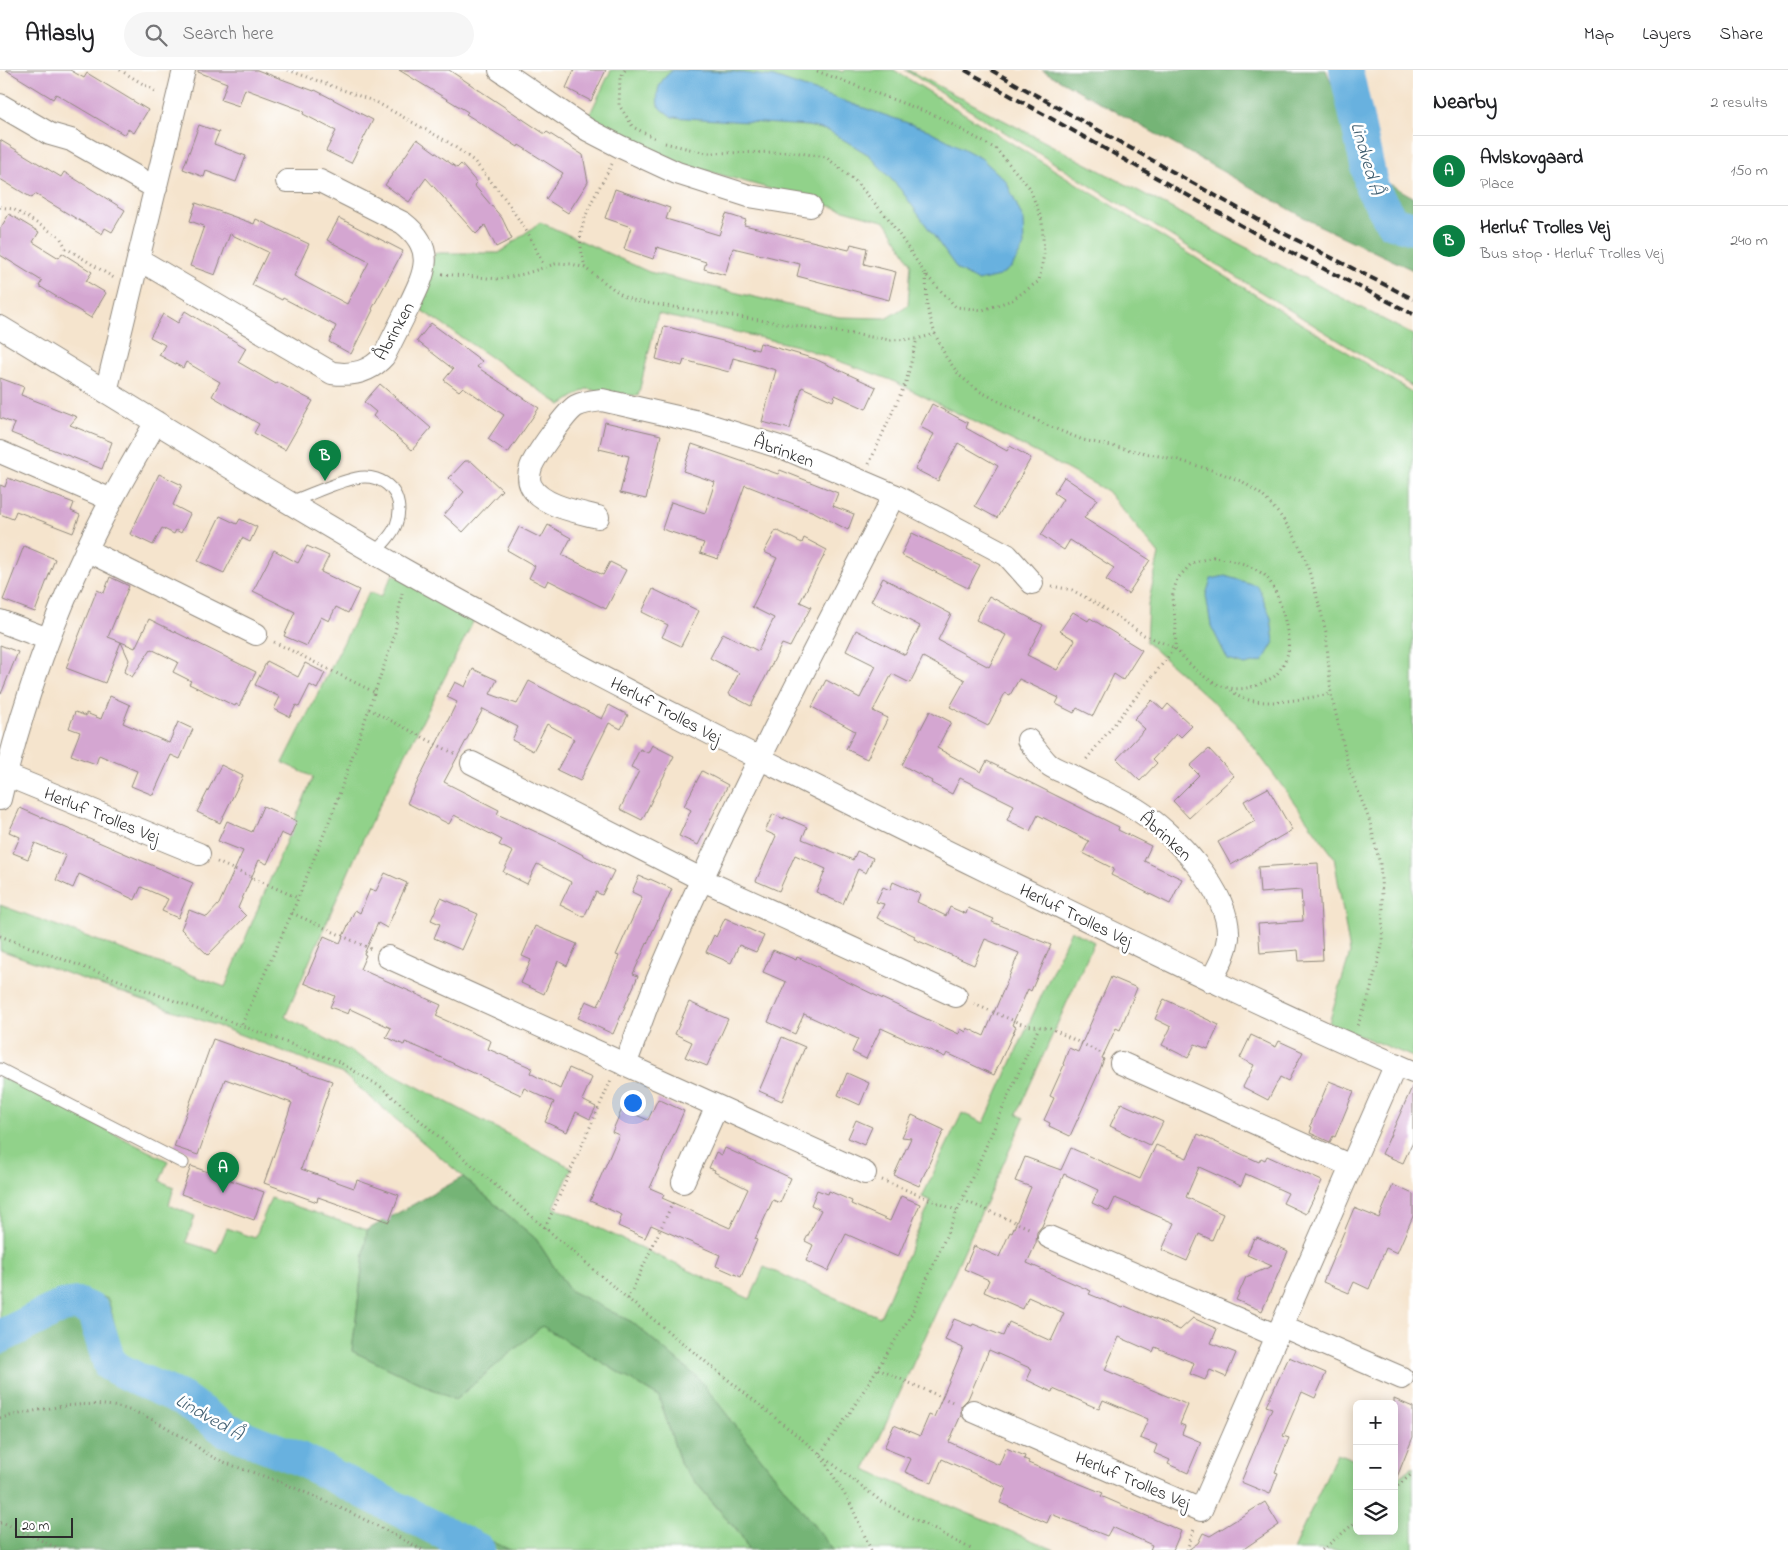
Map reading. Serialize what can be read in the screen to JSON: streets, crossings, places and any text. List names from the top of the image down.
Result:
{
  "streets": {
    "street": ["Åbrinken", "Herluf Trolles Vej"]
  },
  "crossings": [
    ["Åbrinken", "Herluf Trolles Vej"]
  ],
  "water": ["Lindved Å"],
  "scale_bar": "20 m",
  "page": {
    "header": "Atlasly",
    "search": "Search here",
    "nav": ["Map", "Layers", "Share"],
    "heading": ["Nearby", "2 results"],
    "list": [
      {
        "mark": "A",
        "name": "Avlskovgaard",
        "note": "Place",
        "value": "150 m"
      },
      {
        "mark": "B",
        "name": "Herluf Trolles Vej",
        "note": "Bus stop · Herluf Trolles Vej",
        "value": "240 m"
      }
    ],
    "pins": ["B", "A"],
    "map_buttons": ["+", "−"],
    "scale": "20 m"
  }
}
